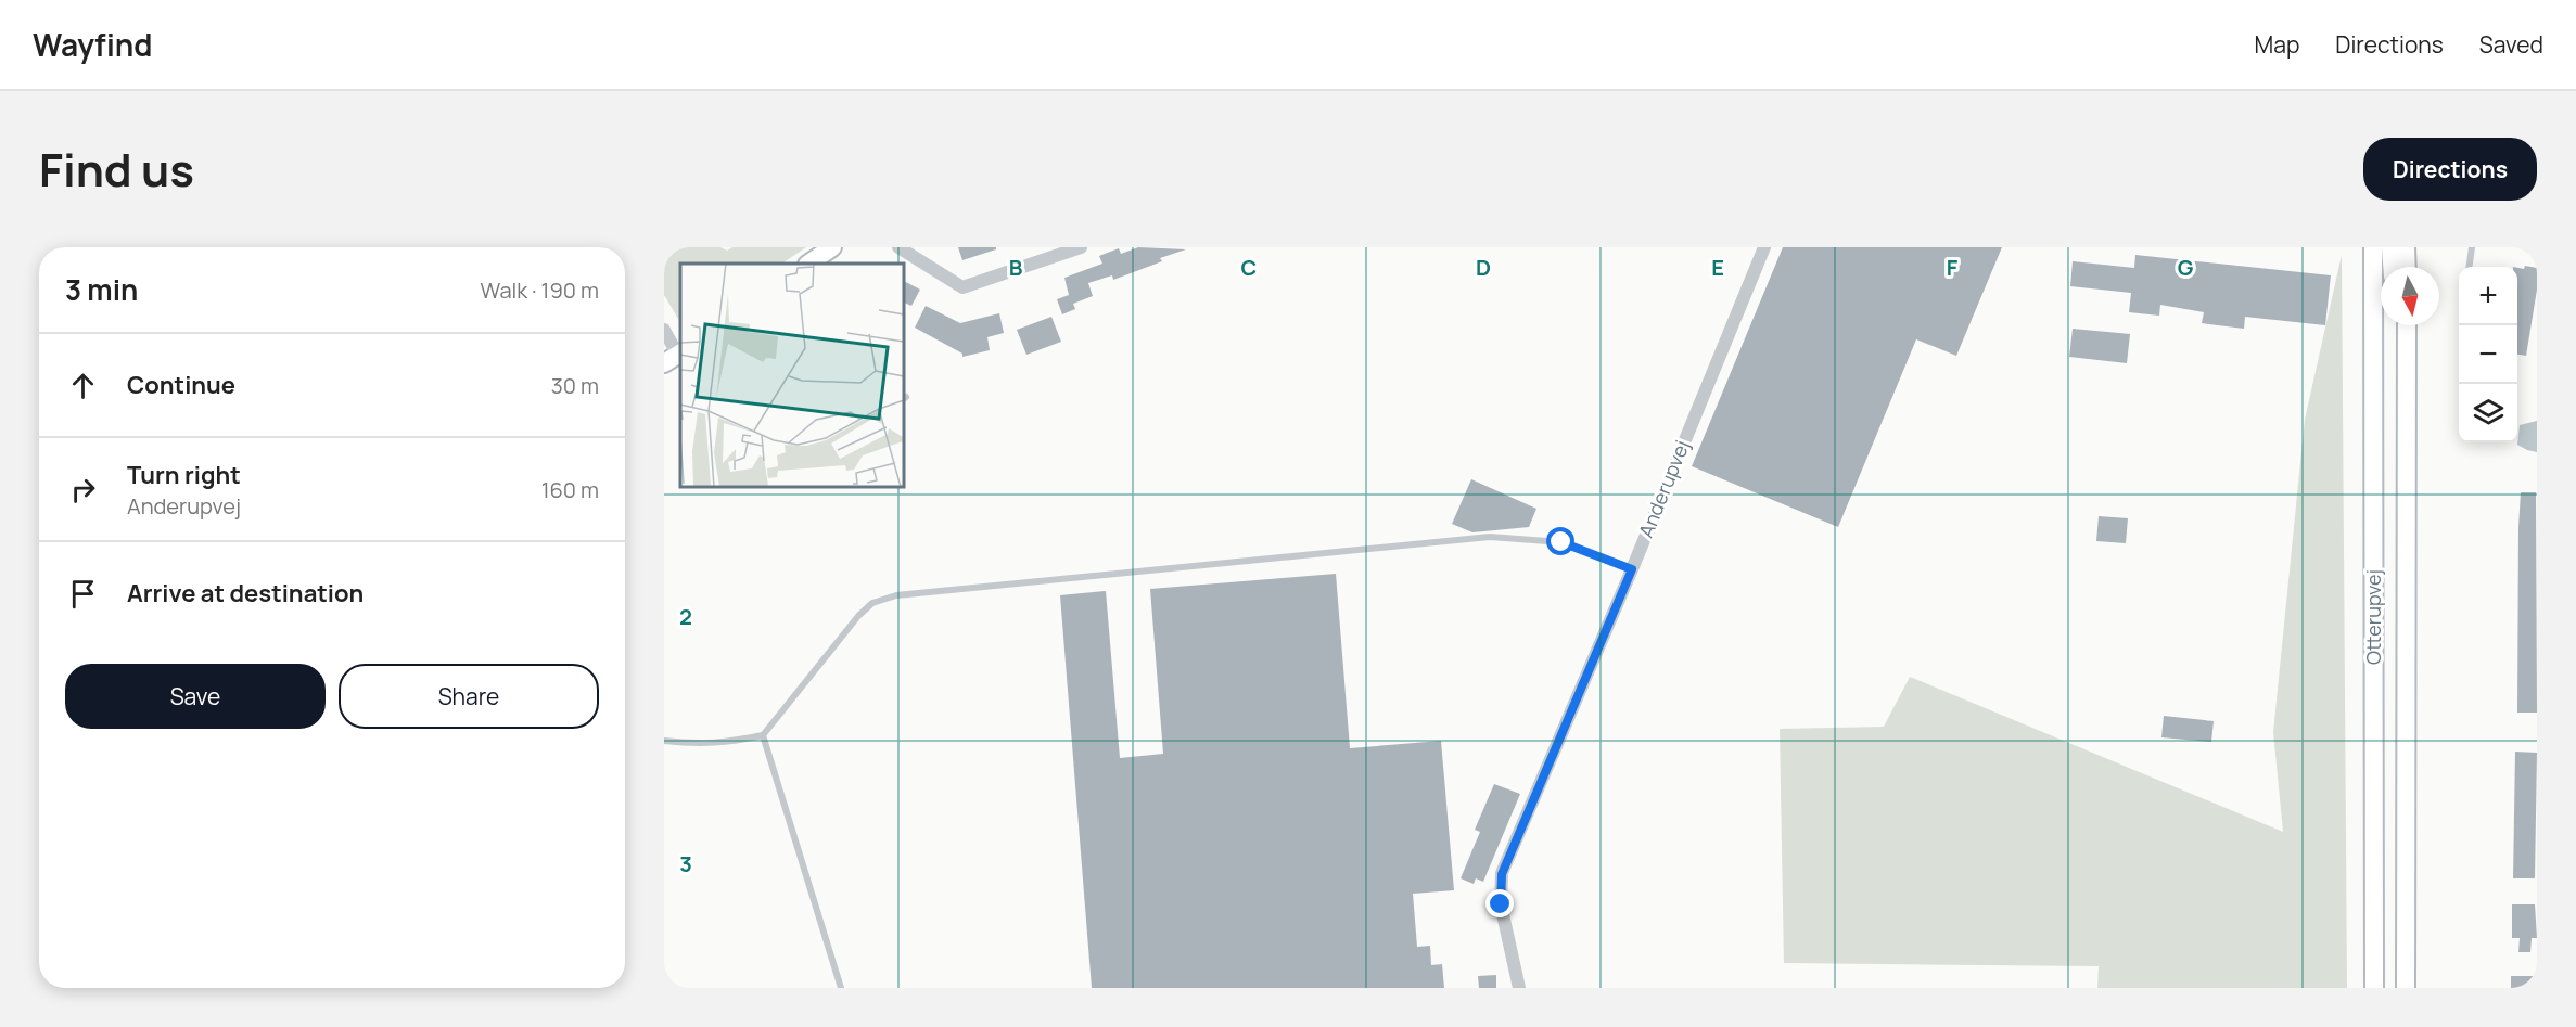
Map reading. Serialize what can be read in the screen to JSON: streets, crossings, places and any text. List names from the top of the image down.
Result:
{
  "streets": {
    "main road": ["Otterupvej"],
    "street": ["Anderupvej"]
  },
  "north": "bottom",
  "page": {
    "header": "Wayfind",
    "nav": ["Map", "Directions", "Saved"],
    "title": "Find us",
    "buttons": [
      "Directions",
      ["Save", "Share"]
    ],
    "heading": ["3 min", "Walk · 190 m"],
    "map_buttons": ["+", "−"],
    "list": [
      ["Continue", "30 m"],
      ["Turn right", "Anderupvej", "160 m"],
      "Arrive at destination"
    ]
  },
  "grid": {
    "columns": [
      "B",
      "C",
      "D",
      "E",
      "F",
      "G"
    ],
    "rows": ["2", "3"]
  }
}
